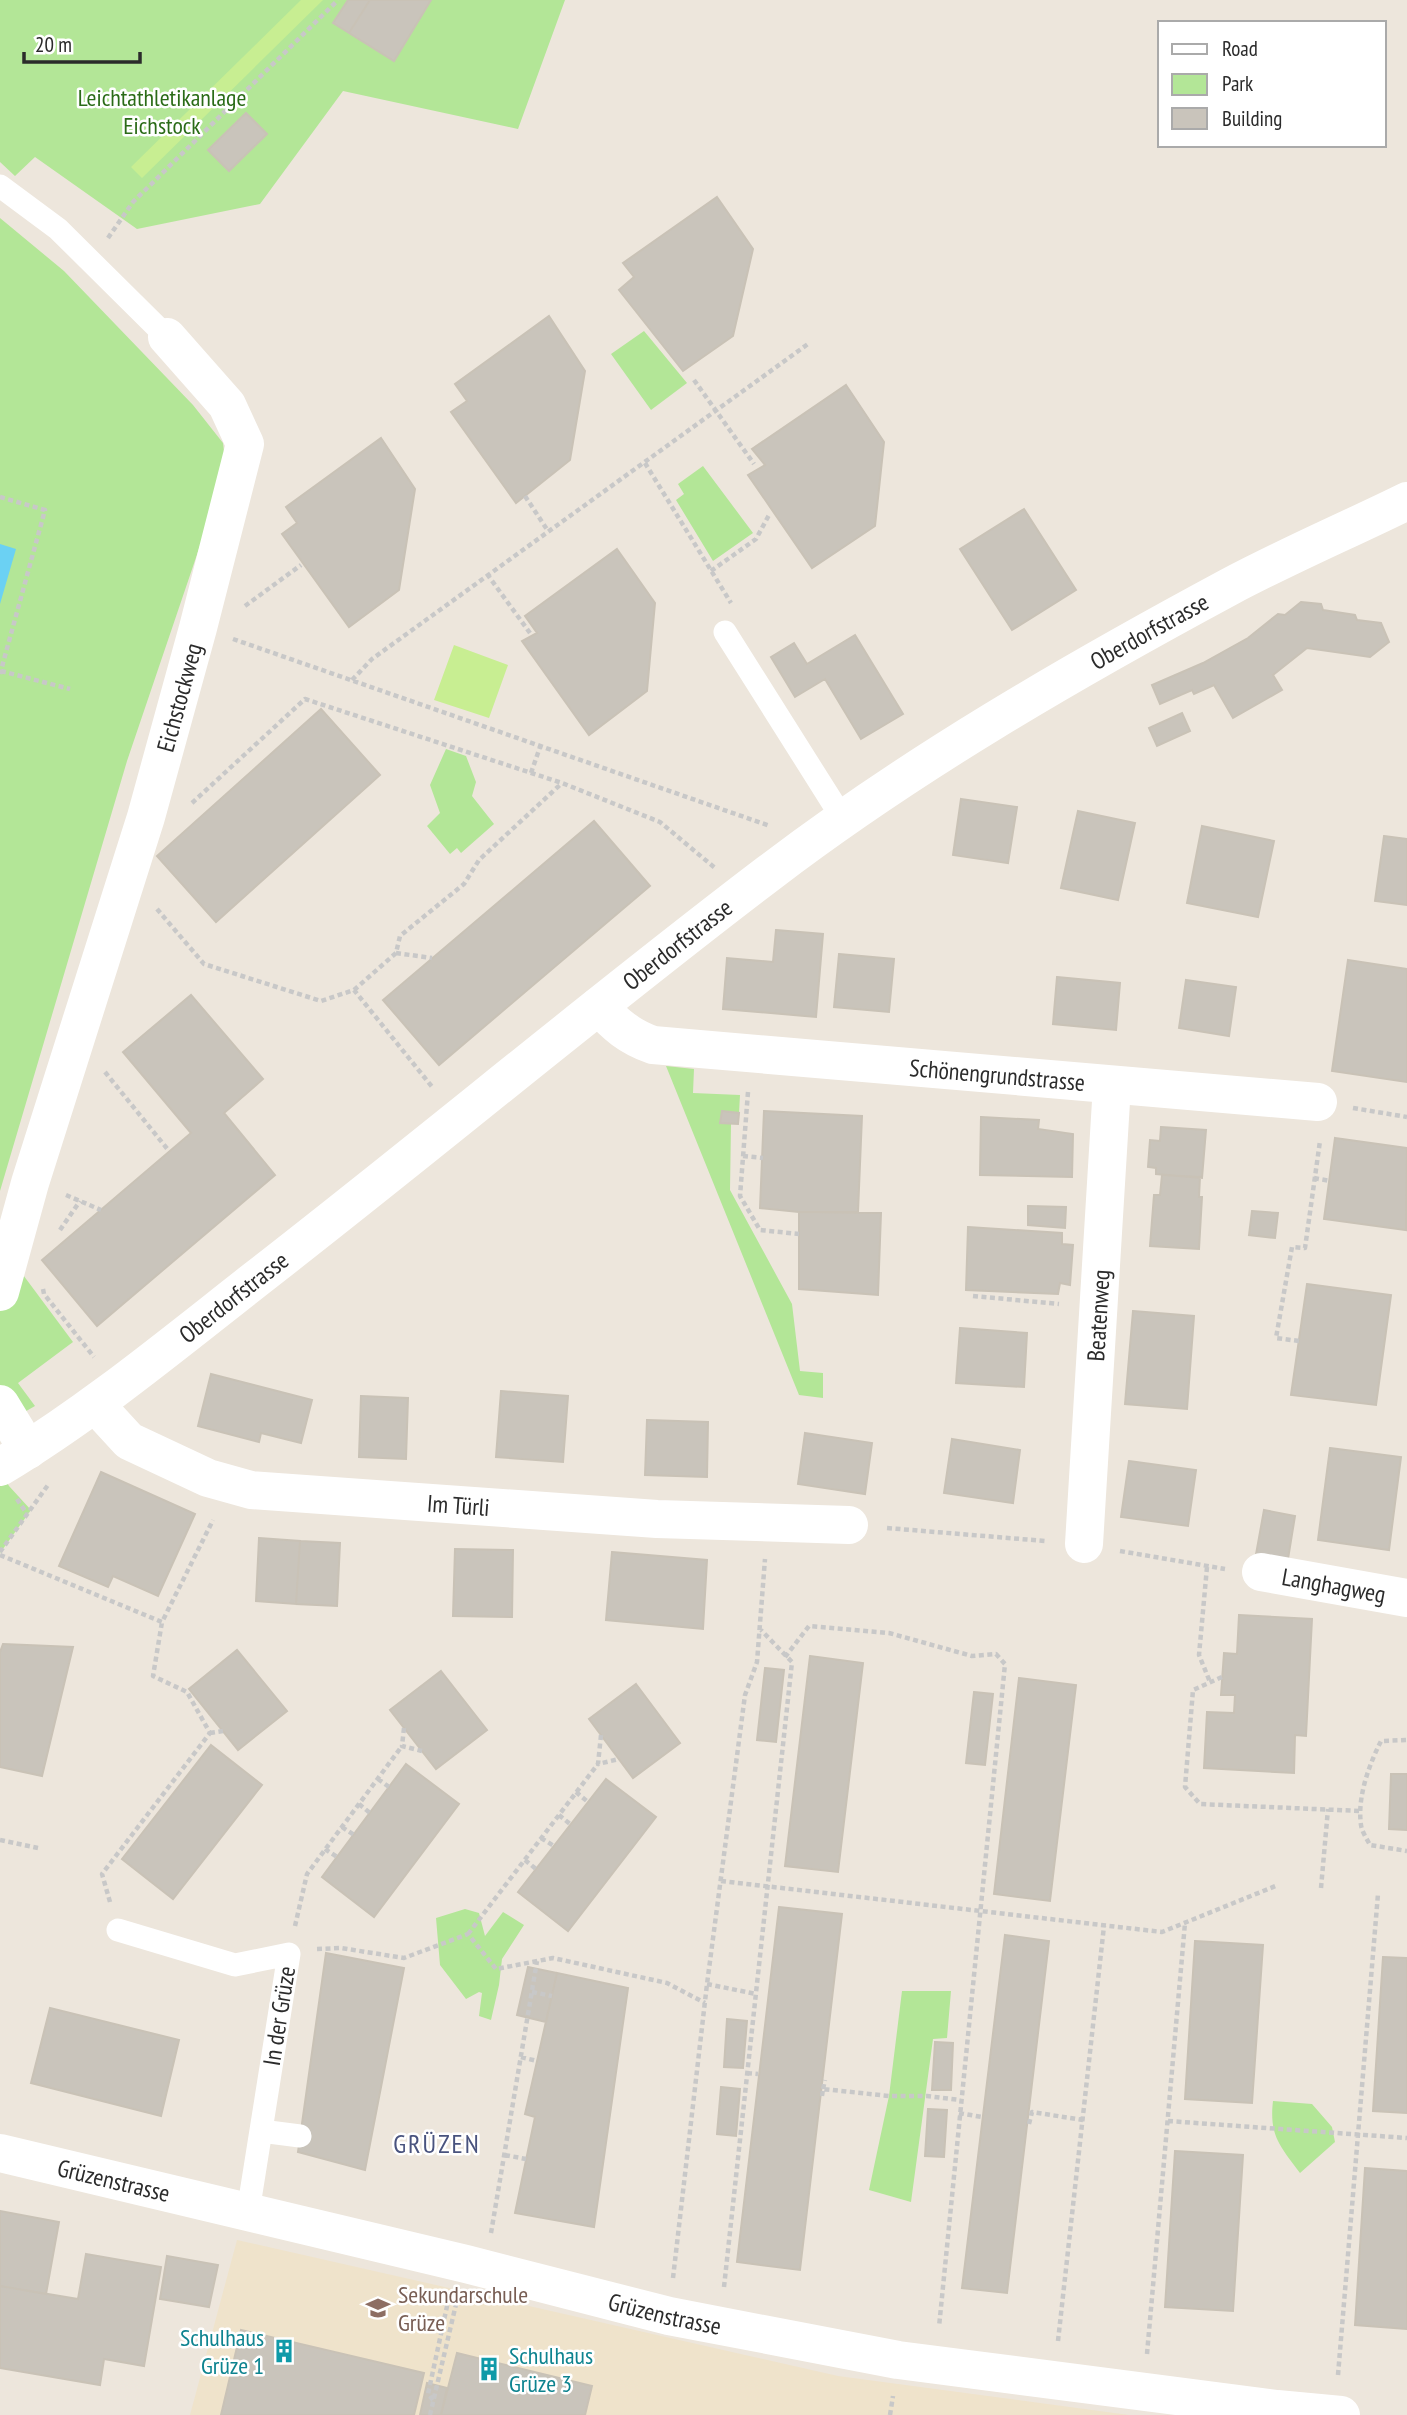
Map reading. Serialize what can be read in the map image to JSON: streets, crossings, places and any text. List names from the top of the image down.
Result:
{
  "streets": {
    "street": [
      "Oberdorfstrasse",
      "Eichstockweg",
      "Schönengrundstrasse",
      "Beatenweg",
      "Im Türli",
      "Langhagweg",
      "Grüzenstrasse"
    ],
    "lane": ["In der Grüze"]
  },
  "crossings": [
    ["Oberdorfstrasse", "Schönengrundstrasse"],
    ["Oberdorfstrasse", "Im Türli"],
    ["Schönengrundstrasse", "Beatenweg"],
    ["In der Grüze", "Grüzenstrasse"]
  ],
  "districts": ["GRÜZEN"],
  "parks": ["Leichtathletikanlage Eichstock"],
  "places": {
    "school or university": ["Sekundarschule Grüze"],
    "building": ["Schulhaus Grüze 1", "Schulhaus Grüze 3"]
  },
  "legend": ["Road", "Park", "Building"],
  "scale_bar": "20 m"
}
